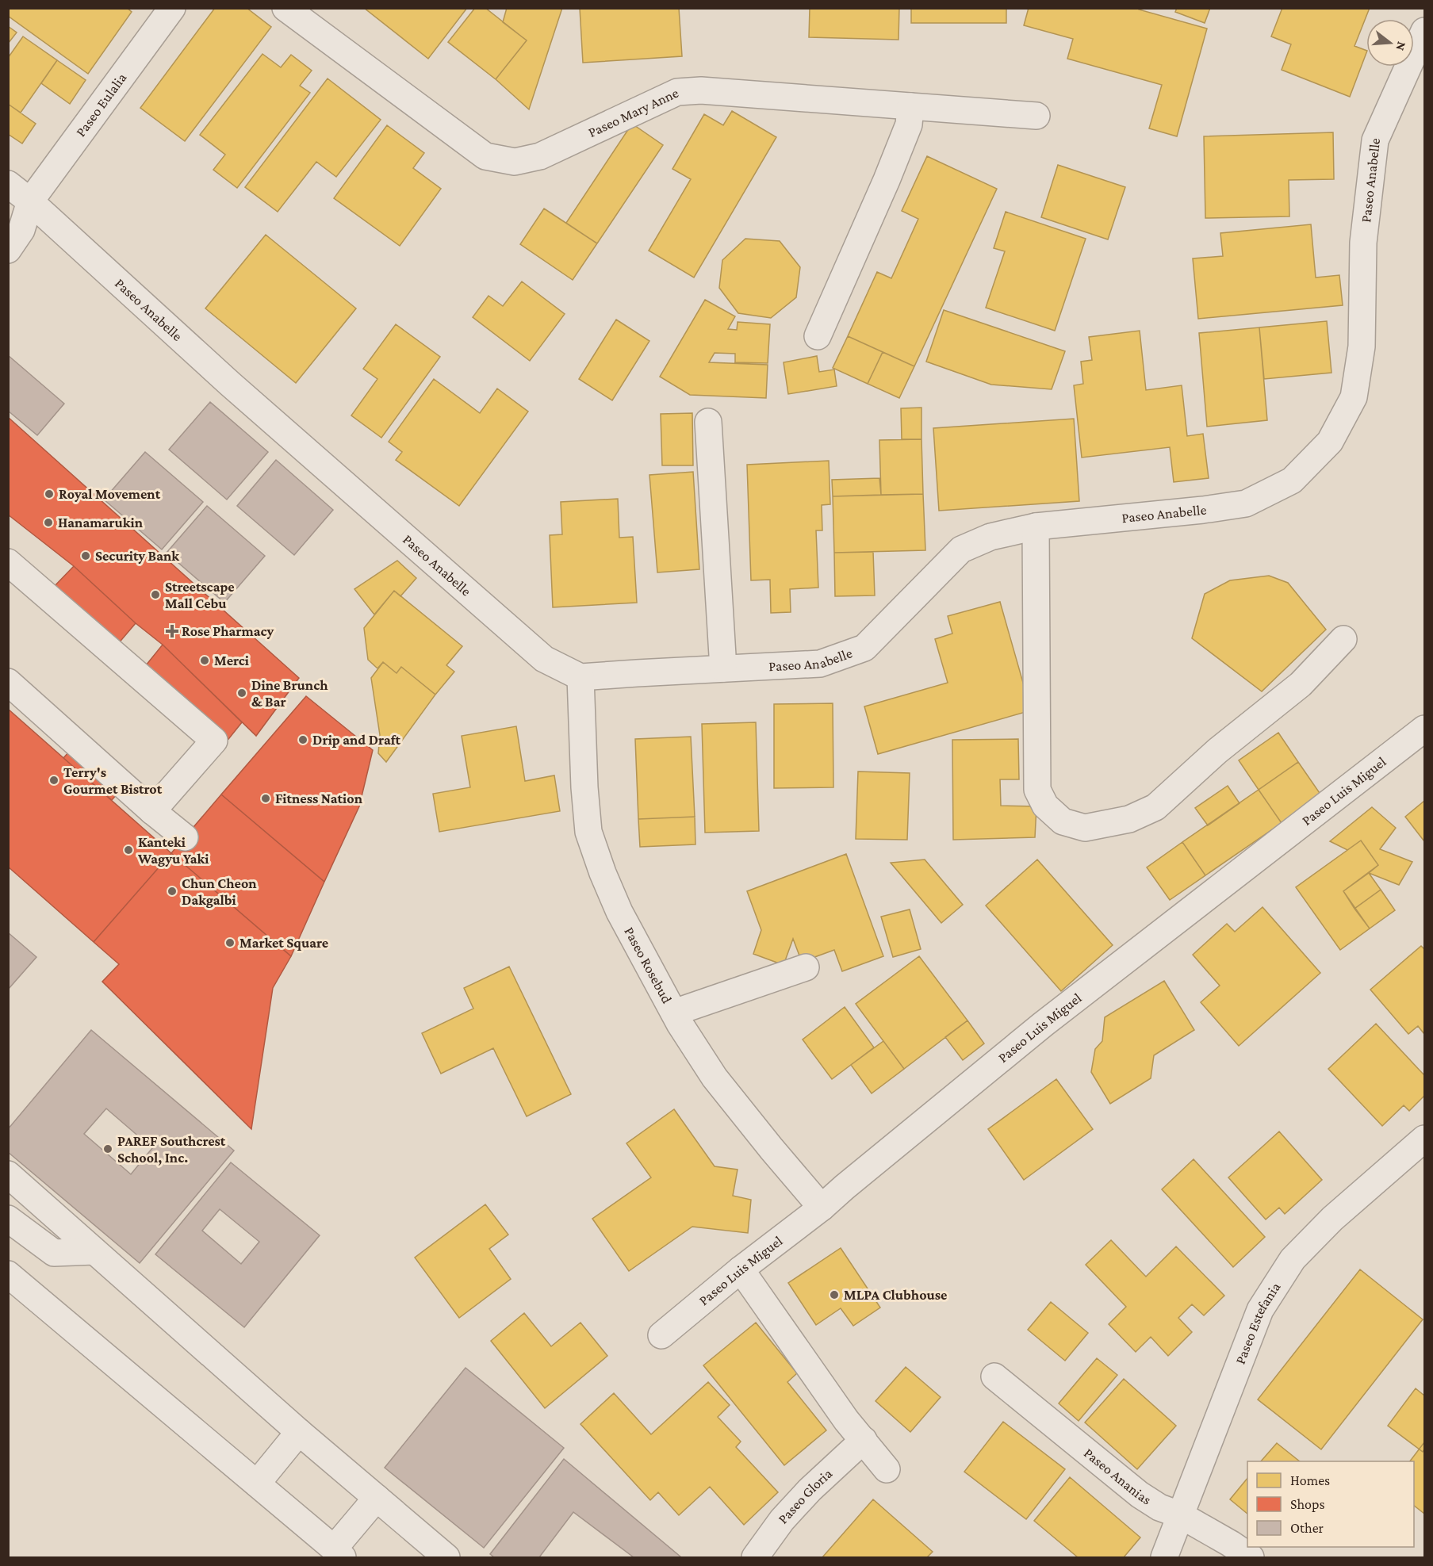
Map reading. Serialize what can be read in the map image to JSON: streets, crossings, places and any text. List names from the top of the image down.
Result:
{
  "streets": {
    "street": [
      "Paseo Eulalia",
      "Paseo Mary Anne",
      "Paseo Anabelle",
      "Paseo Luis Miguel",
      "Paseo Rosebud",
      "Paseo Estefania",
      "Paseo Ananias",
      "Paseo Gloria"
    ]
  },
  "crossings": [
    ["Paseo Eulalia", "Paseo Anabelle"],
    ["Paseo Anabelle", "Paseo Rosebud"],
    ["Paseo Luis Miguel", "Paseo Rosebud"],
    ["Paseo Estefania", "Paseo Ananias"]
  ],
  "places": {
    "other": [
      "Royal Movement",
      "Hanamarukin",
      "Security Bank",
      "Streetscape Mall Cebu",
      "Merci",
      "Dine Brunch & Bar",
      "Drip and Draft",
      "Terry's Gourmet Bistrot",
      "Fitness Nation",
      "Kanteki Wagyu Yaki",
      "Chun Cheon Dakgalbi",
      "Market Square",
      "PAREF Southcrest School, Inc.",
      "MLPA Clubhouse"
    ],
    "health": ["Rose Pharmacy"]
  },
  "legend": ["Homes", "Shops", "Other"],
  "north": "right"
}
